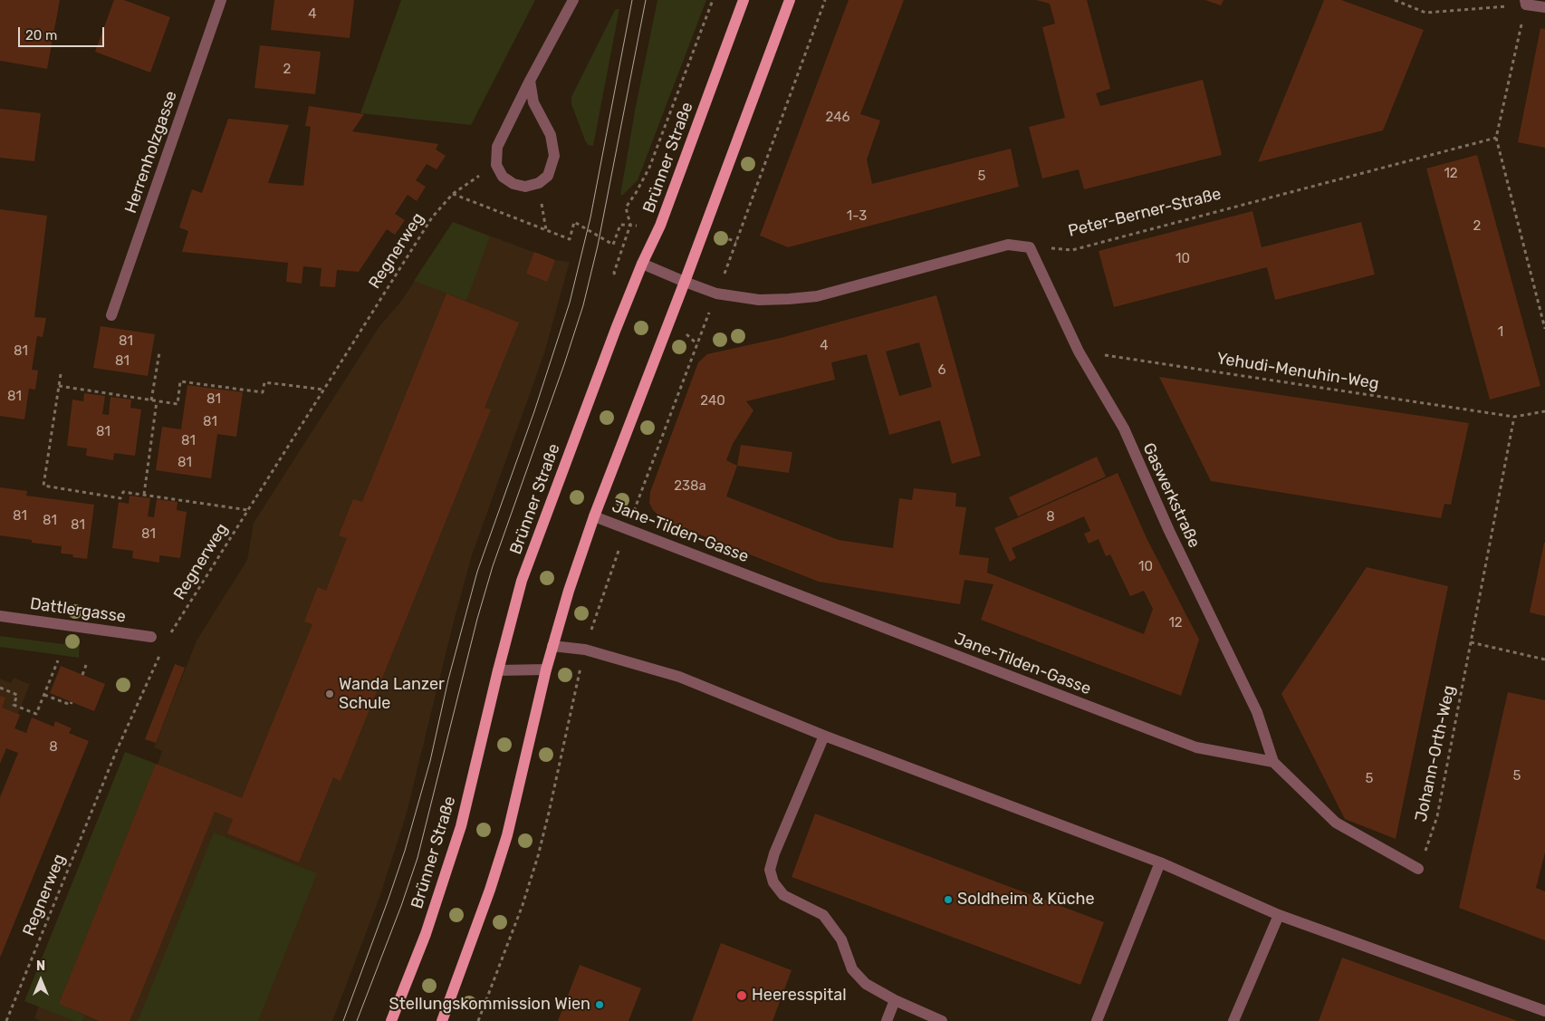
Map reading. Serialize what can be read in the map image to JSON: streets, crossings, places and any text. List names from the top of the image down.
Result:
{
  "streets": {
    "main road": ["Brünner Straße"],
    "street": [
      "Herrenholzgasse",
      "Gaswerkstraße",
      "Jane-Tilden-Gasse",
      "Dattlergasse"
    ],
    "path": [
      "Peter-Berner-Straße",
      "Regnerweg",
      "Yehudi-Menuhin-Weg",
      "Johann-Orth-Weg"
    ]
  },
  "crossings": [
    ["Peter-Berner-Straße", "Gaswerkstraße"],
    ["Yehudi-Menuhin-Weg", "Gaswerkstraße"],
    ["Yehudi-Menuhin-Weg", "Johann-Orth-Weg"],
    ["Gaswerkstraße", "Jane-Tilden-Gasse"]
  ],
  "places": [
    "Wanda Lanzer Schule",
    "Soldheim & Küche",
    "Heeresspital",
    "Stellungskommission Wien"
  ],
  "house_numbers": [
    "4",
    "2",
    "246",
    "12",
    "5",
    "1-3",
    "2",
    "10",
    "1",
    "81",
    "4",
    "81",
    "81",
    "6",
    "81",
    "81",
    "240",
    "81",
    "81",
    "81",
    "81",
    "238a",
    "81",
    "8",
    "81",
    "81",
    "81",
    "10",
    "12",
    "8",
    "5",
    "5"
  ],
  "scale_bar": "20 m",
  "north": "top"
}
